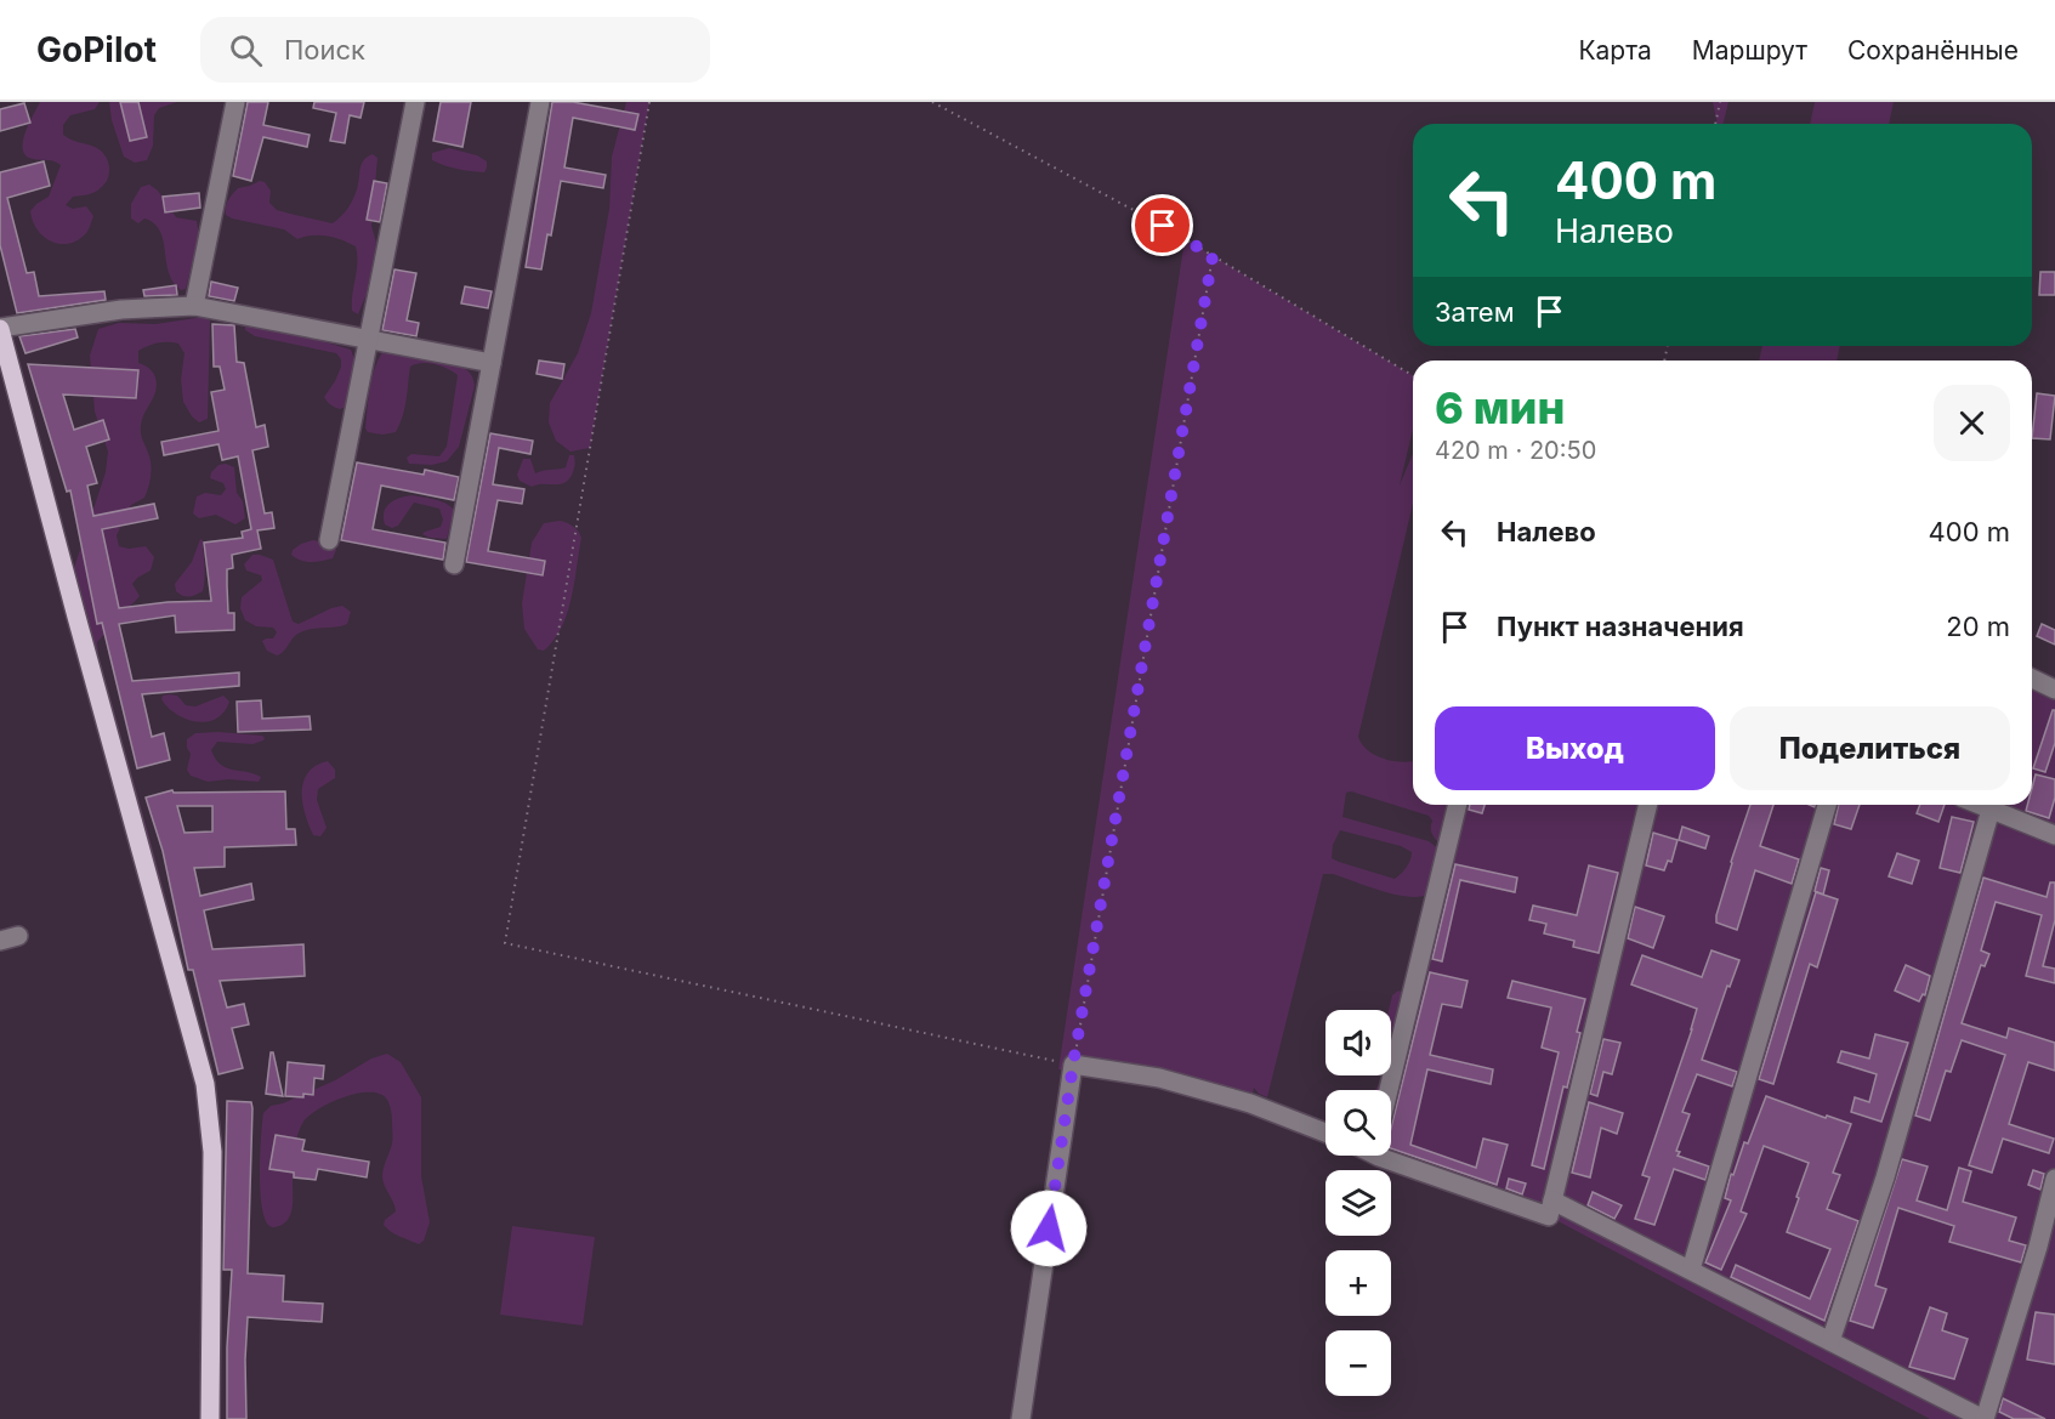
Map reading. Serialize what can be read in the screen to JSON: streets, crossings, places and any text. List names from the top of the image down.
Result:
{
  "page": {
    "header": "GoPilot",
    "search": "Поиск",
    "nav": ["Карта", "Маршрут", "Сохранённые"],
    "turn": ["400 m", "Налево"],
    "then": "Затем",
    "heading": ["6 мин", "420 m · 20:50"],
    "list": [
      {
        "name": "Налево",
        "value": "400 m"
      },
      {
        "name": "Пункт назначения",
        "value": "20 m"
      }
    ],
    "buttons": ["Выход", "Поделиться"],
    "map_buttons": ["+", "−"]
  }
}
